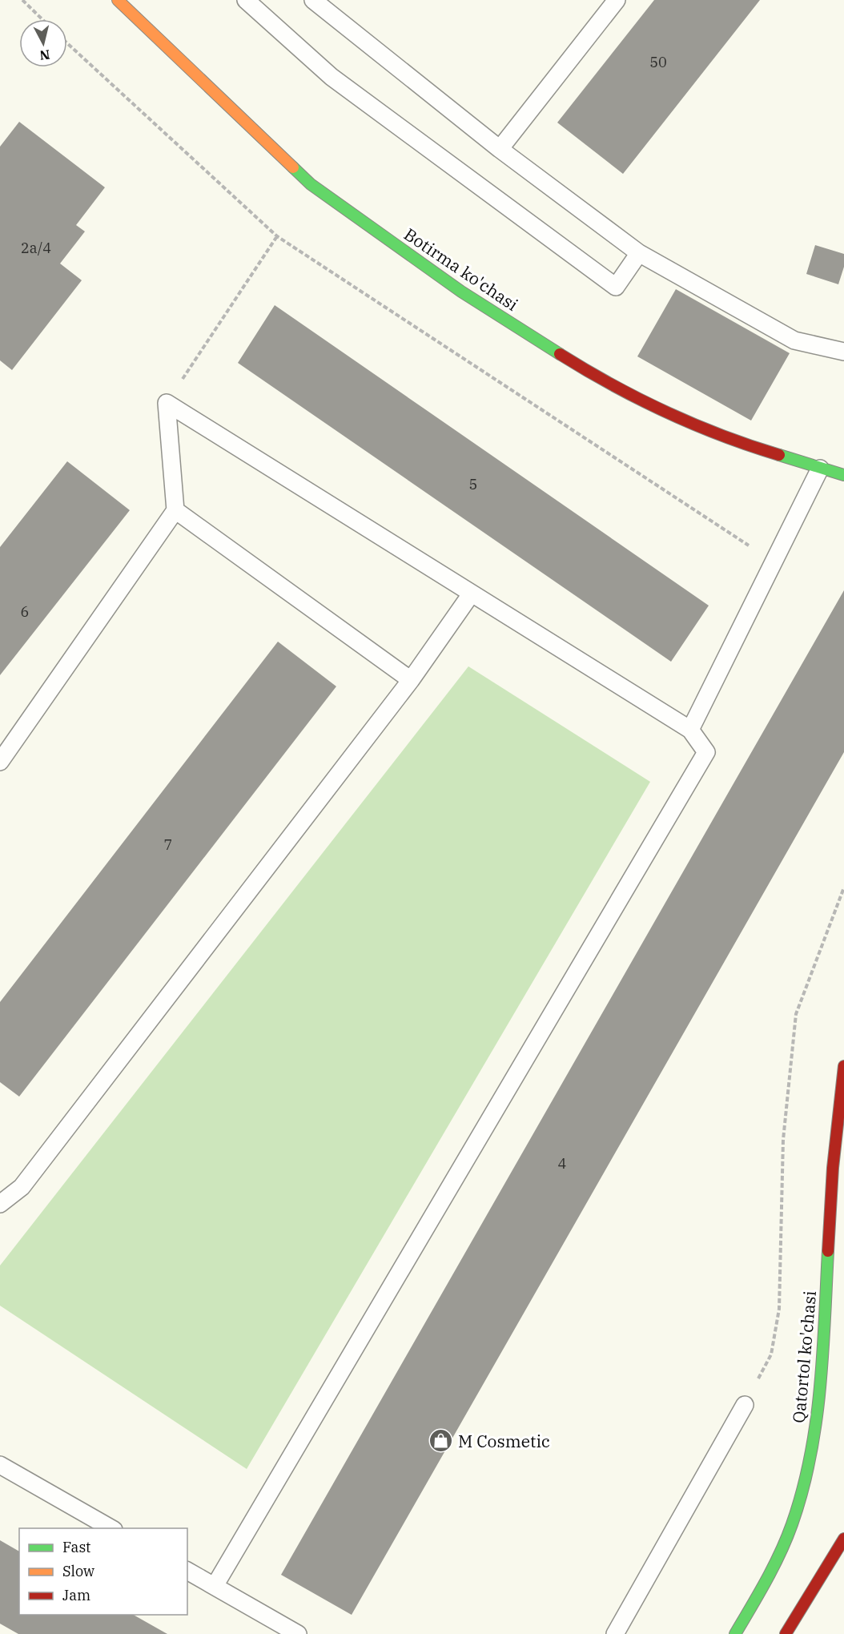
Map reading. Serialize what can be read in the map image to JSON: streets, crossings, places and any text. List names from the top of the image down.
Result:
{
  "streets": {
    "street": ["Botirma ko'chasi", "Qatortol ko'chasi"]
  },
  "places": {
    "shop": ["M Cosmetic"]
  },
  "house_numbers": [
    "50",
    "2a/4",
    "5",
    "6",
    "7",
    "4"
  ],
  "legend": ["Fast", "Slow", "Jam"],
  "north": "bottom"
}
